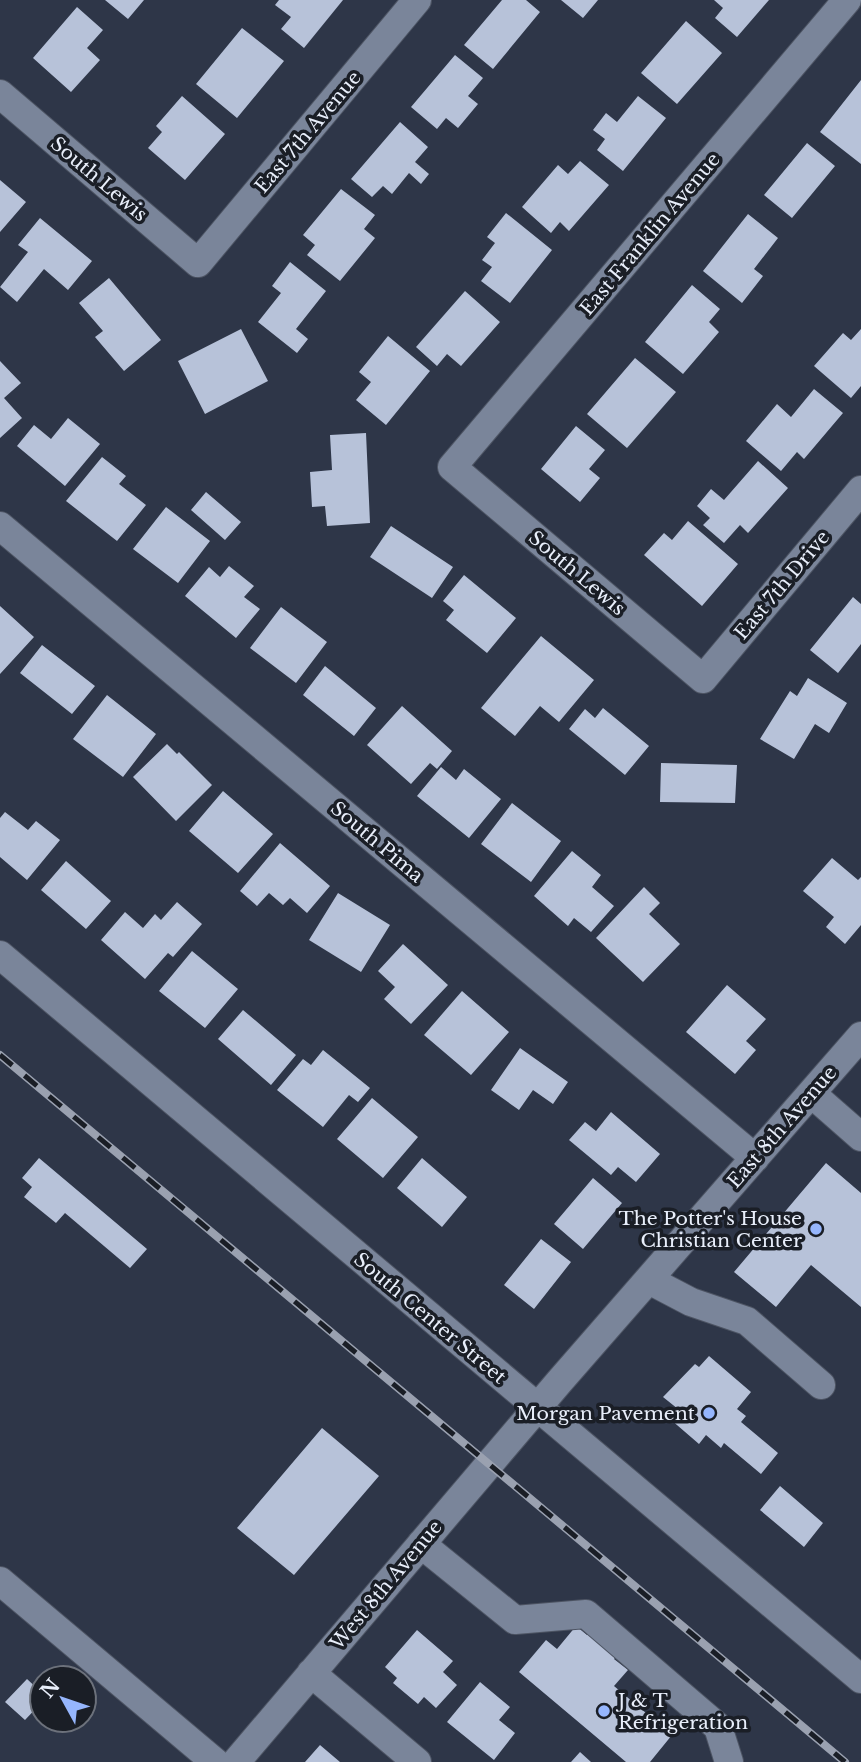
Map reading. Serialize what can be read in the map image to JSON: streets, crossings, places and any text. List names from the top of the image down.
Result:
{
  "streets": {
    "street": [
      "East 7th Avenue",
      "South Lewis",
      "East Franklin Avenue",
      "East 7th Drive",
      "South Pima",
      "East 8th Avenue",
      "South Center Street",
      "West 8th Avenue"
    ]
  },
  "crossings": [
    ["East 7th Avenue", "South Lewis"],
    ["South Lewis", "East Franklin Avenue"],
    ["South Lewis", "East 7th Drive"],
    ["South Pima", "East 8th Avenue"],
    ["East 8th Avenue", "South Center Street"],
    ["East 8th Avenue", "West 8th Avenue"],
    ["South Center Street", "West 8th Avenue"]
  ],
  "places": ["The Potter's House Christian Center", "Morgan Pavement", "J & T Refrigeration"],
  "north": "top left"
}
